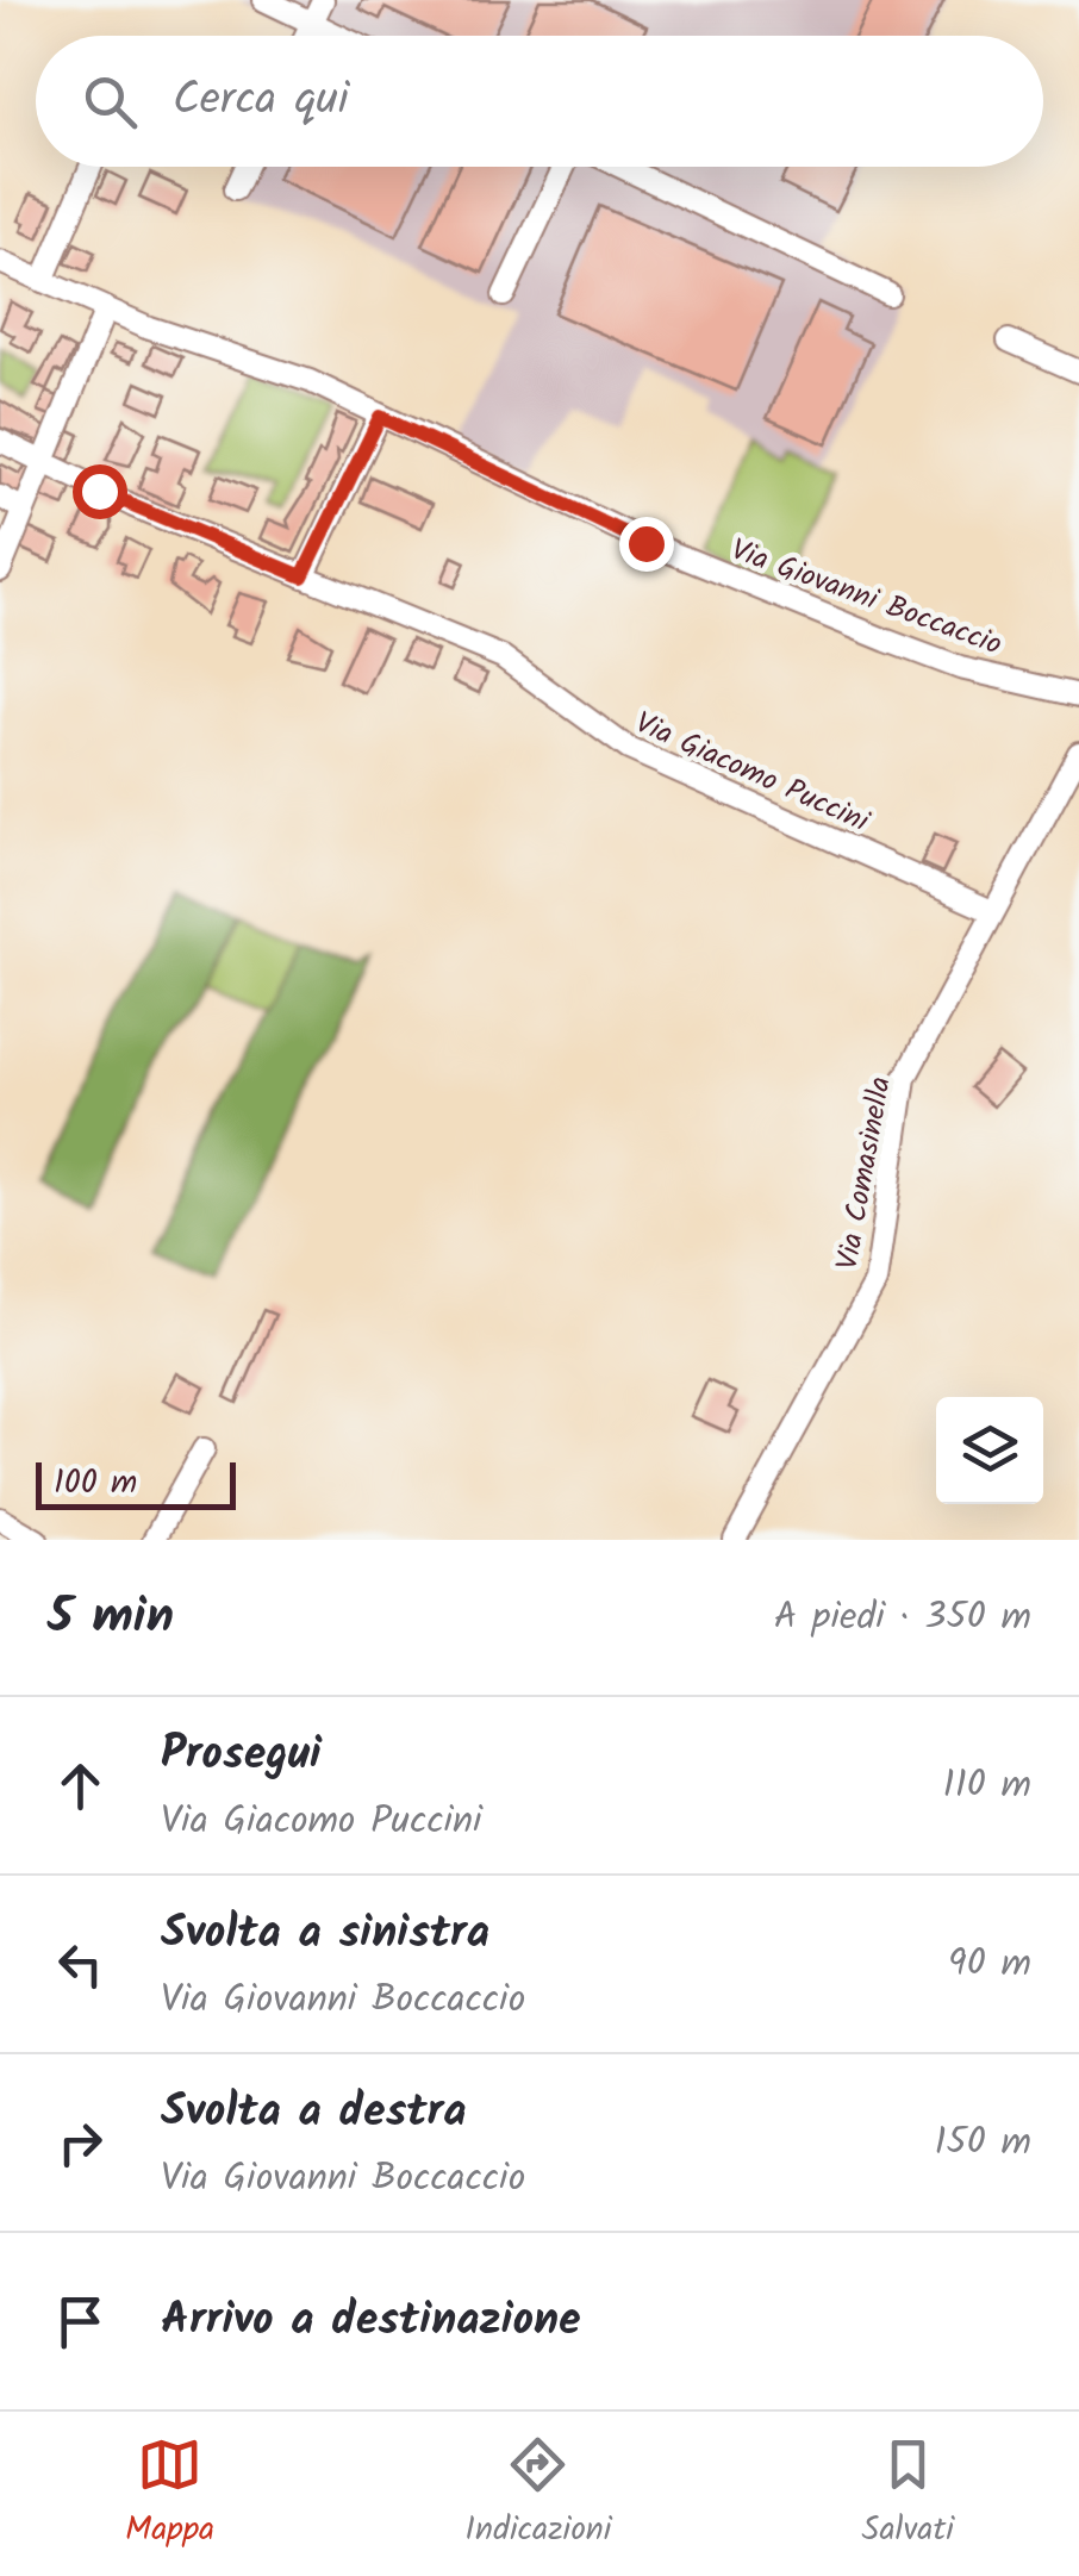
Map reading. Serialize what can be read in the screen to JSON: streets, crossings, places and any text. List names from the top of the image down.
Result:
{
  "streets": {
    "street": ["Via Giovanni Boccaccio", "Via Giacomo Puccini", "Via Comasinella"]
  },
  "crossings": [
    ["Via Giacomo Puccini", "Via Comasinella"]
  ],
  "scale_bar": "100 m",
  "page": {
    "search": "Cerca qui",
    "scale": "100 m",
    "heading": ["5 min", "A piedi · 350 m"],
    "list": [
      ["Prosegui", "Via Giacomo Puccini", "110 m"],
      ["Svolta a sinistra", "Via Giovanni Boccaccio", "90 m"],
      ["Svolta a destra", "Via Giovanni Boccaccio", "150 m"],
      "Arrivo a destinazione"
    ],
    "nav": ["Mappa", "Indicazioni", "Salvati"]
  }
}
